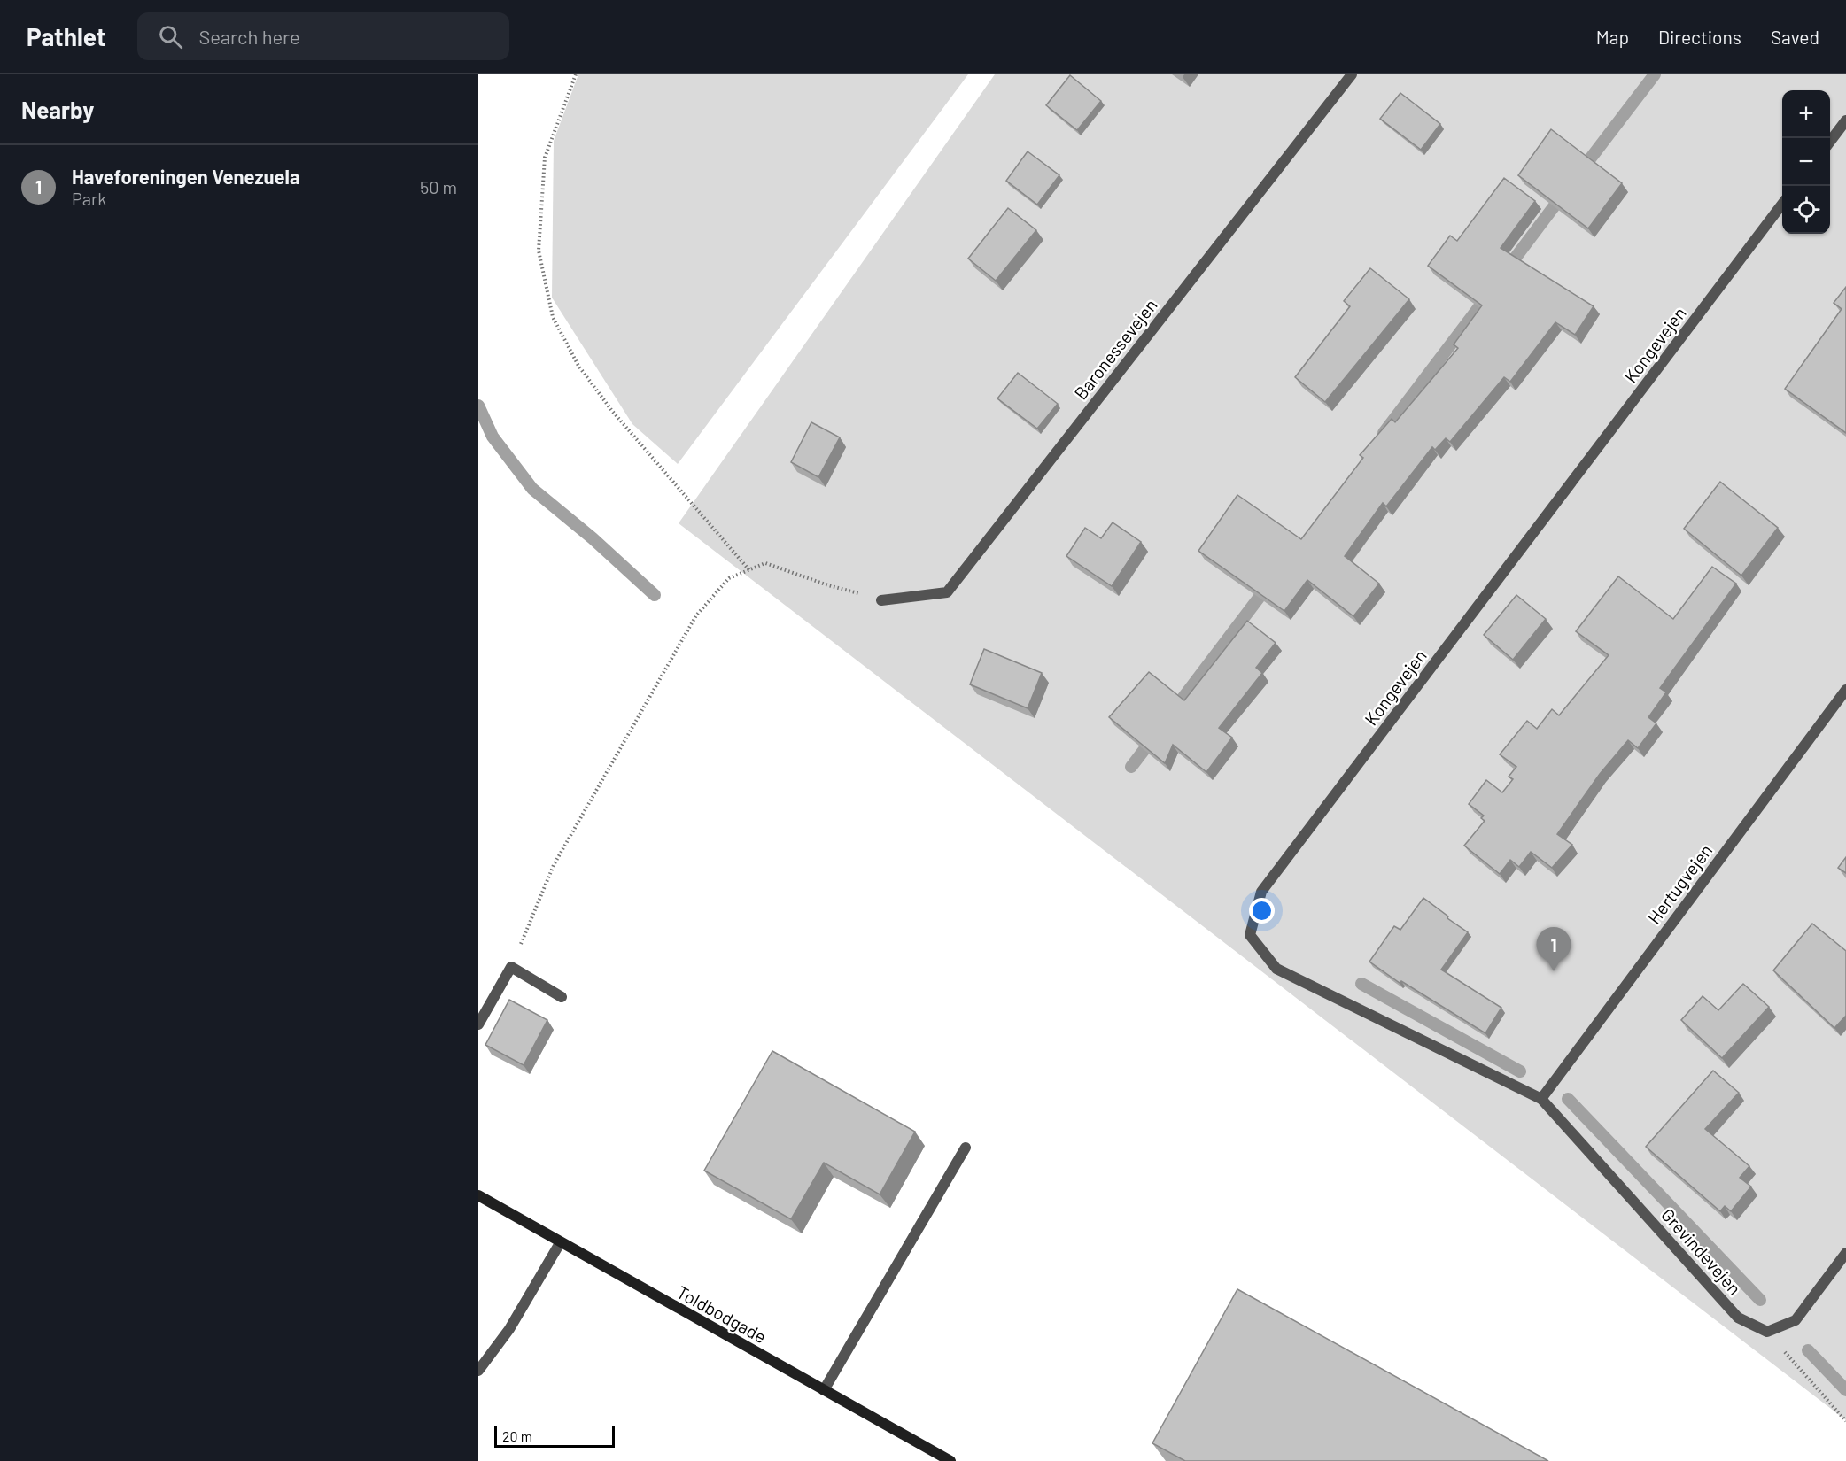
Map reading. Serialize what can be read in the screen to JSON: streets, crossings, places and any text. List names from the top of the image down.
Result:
{
  "streets": {
    "street": [
      "Kongevejen",
      "Baronessevejen",
      "Hertugvejen",
      "Grevindevejen",
      "Toldbodgade"
    ]
  },
  "crossings": [
    ["Kongevejen", "Hertugvejen"],
    ["Kongevejen", "Grevindevejen"],
    ["Hertugvejen", "Grevindevejen"]
  ],
  "scale_bar": "20 m",
  "page": {
    "header": "Pathlet",
    "search": "Search here",
    "nav": ["Map", "Directions", "Saved"],
    "heading": "Nearby",
    "map_buttons": ["+", "−"],
    "list": [
      {
        "mark": "1",
        "name": "Haveforeningen Venezuela",
        "note": "Park",
        "value": "50 m"
      }
    ],
    "pins": "1",
    "scale": "20 m"
  }
}
